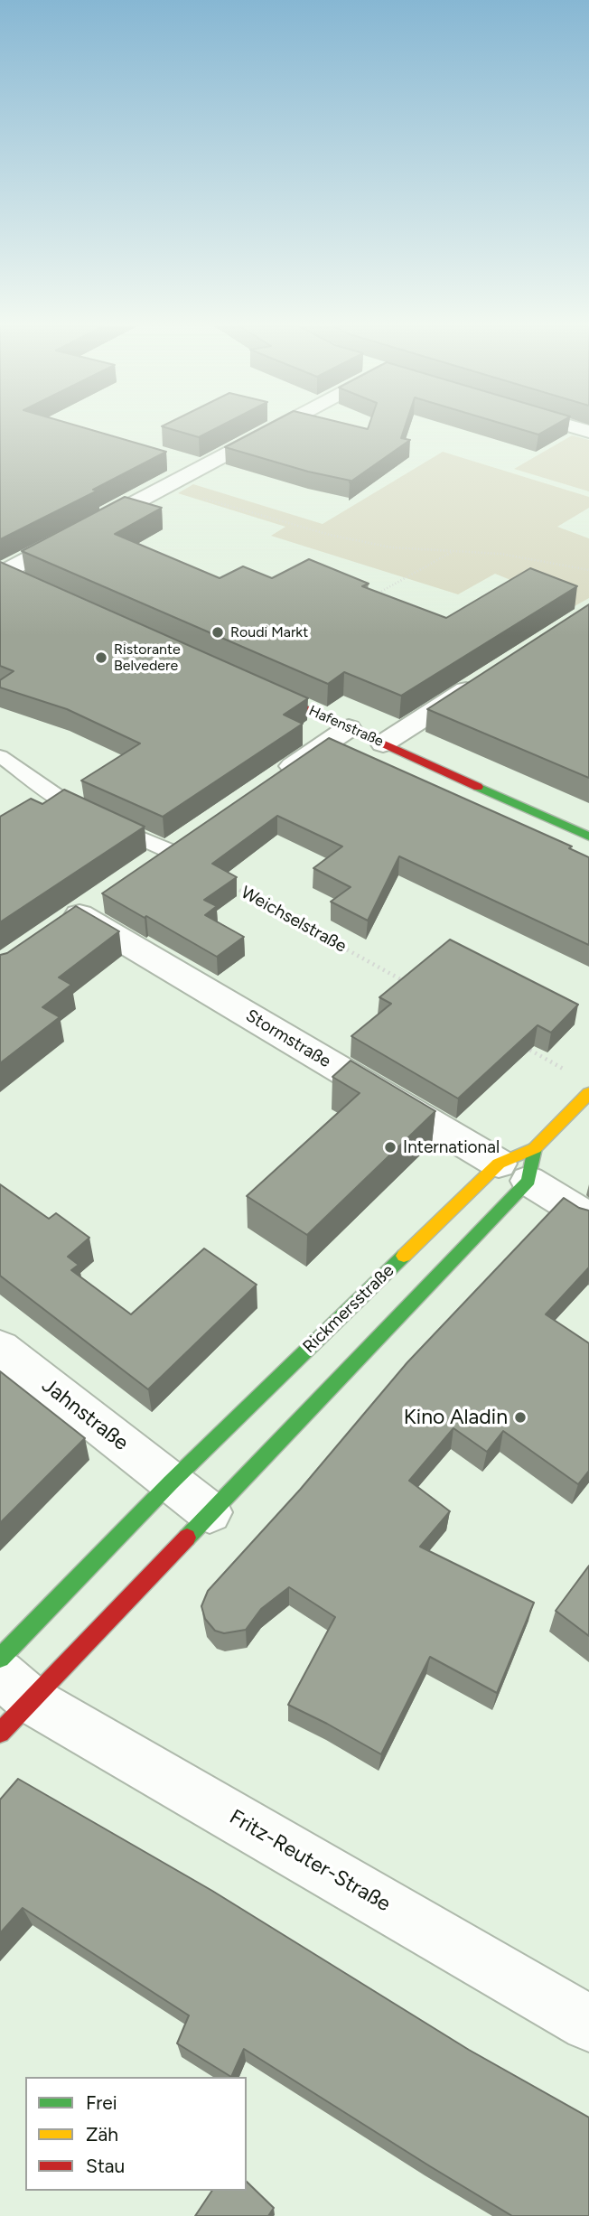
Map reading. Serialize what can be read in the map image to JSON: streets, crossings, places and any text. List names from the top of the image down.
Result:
{
  "streets": {
    "main road": ["Hafenstraße", "Rickmersstraße"],
    "street": ["Stormstraße", "Jahnstraße", "Fritz-Reuter-Straße"],
    "path": ["Weichselstraße"]
  },
  "crossings": [
    ["Stormstraße", "Rickmersstraße"],
    ["Rickmersstraße", "Jahnstraße"],
    ["Rickmersstraße", "Fritz-Reuter-Straße"]
  ],
  "places": [
    "Roudi Markt",
    "Ristorante Belvedere",
    "International",
    "Kino Aladin"
  ],
  "legend": ["Frei", "Zäh", "Stau"]
}
